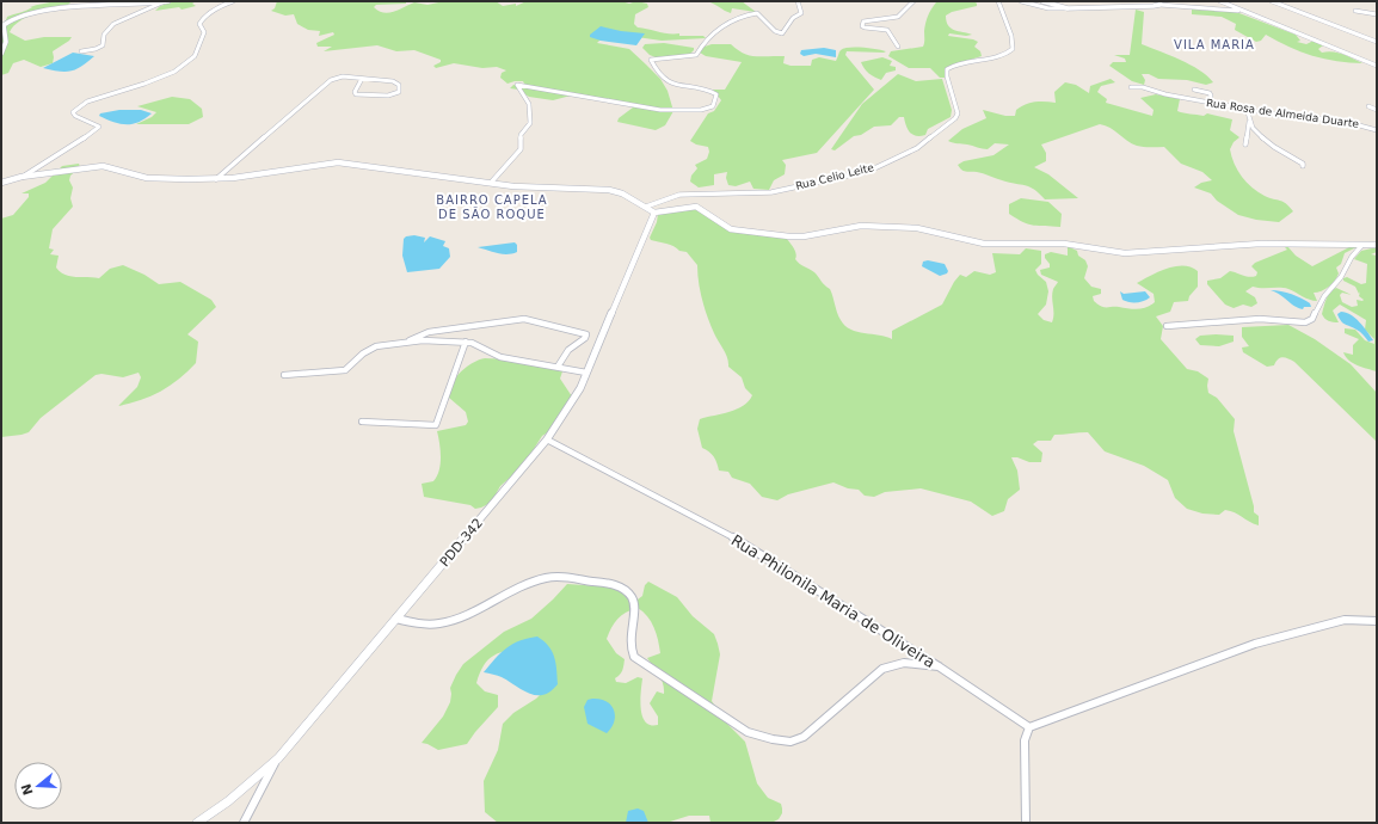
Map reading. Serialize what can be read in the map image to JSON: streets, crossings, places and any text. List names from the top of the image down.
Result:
{
  "streets": {
    "street": [
      "Rua Rosa de Almeida Duarte",
      "Rua Celio Leite",
      "PDD-342",
      "Rua Philonila Maria de Oliveira"
    ]
  },
  "crossings": [
    ["PDD-342", "Rua Philonila Maria de Oliveira"]
  ],
  "districts": ["VILA MARIA", "BAIRRO CAPELA DE SÃO ROQUE"],
  "north": "left"
}
